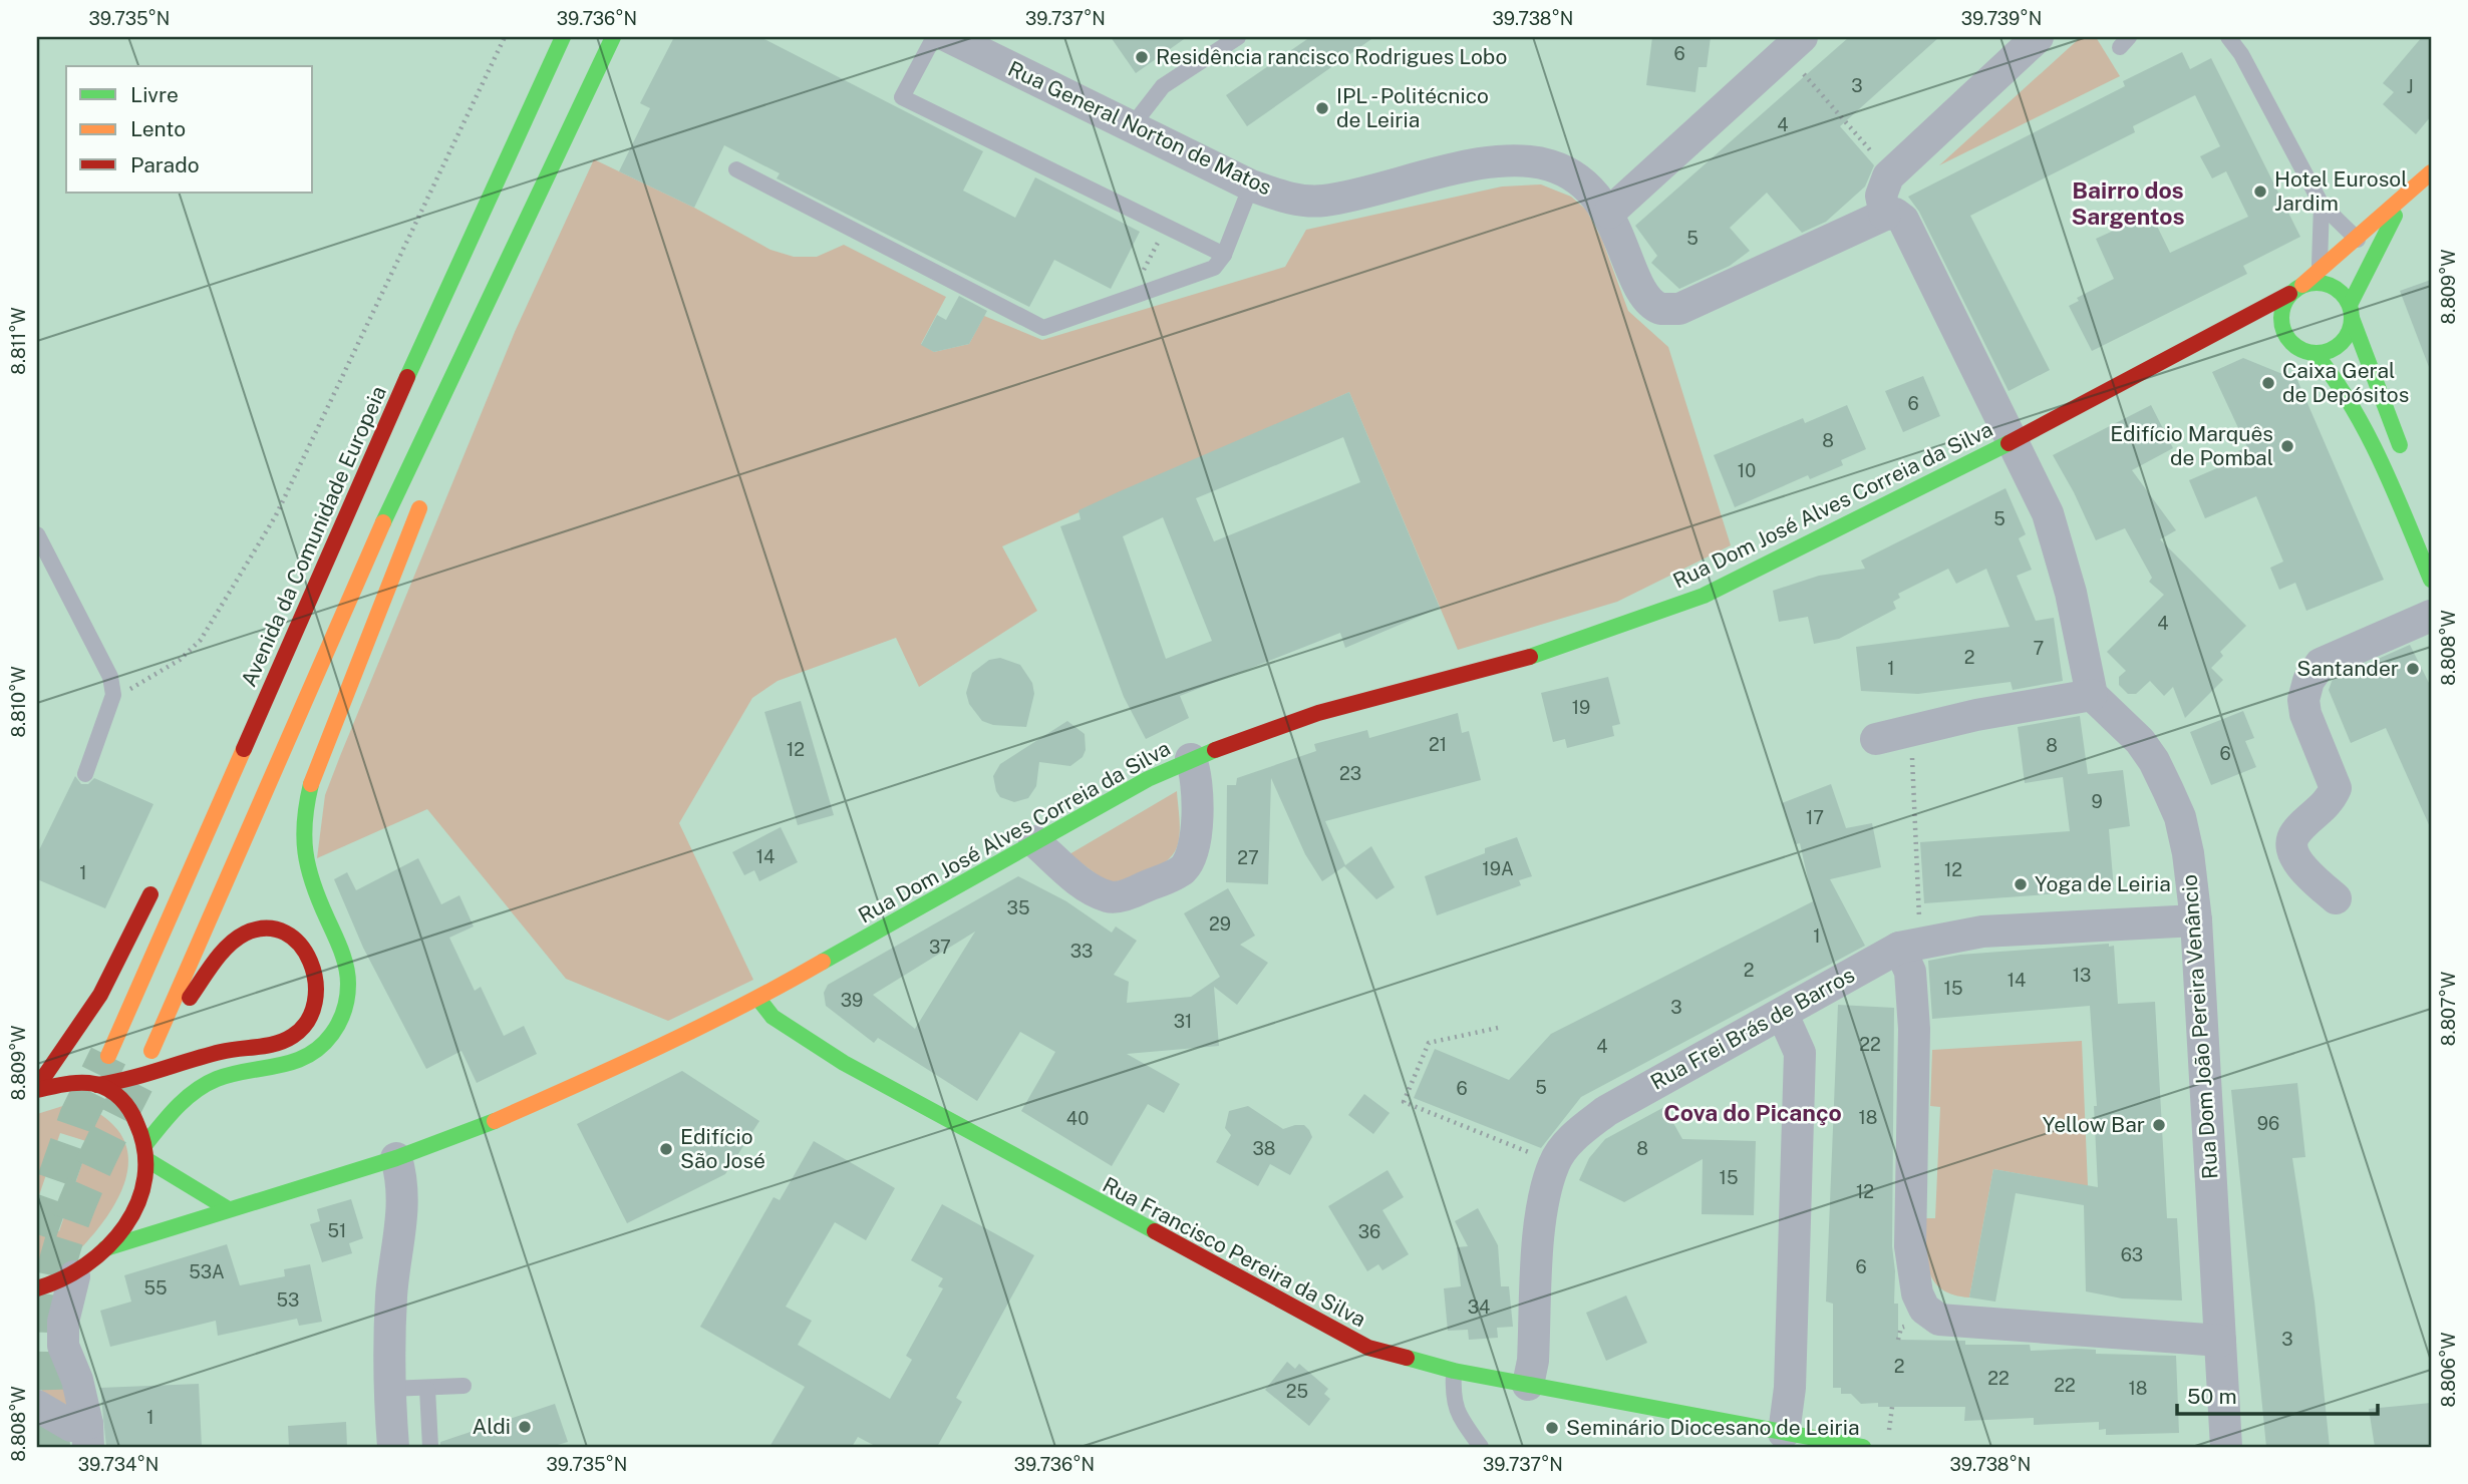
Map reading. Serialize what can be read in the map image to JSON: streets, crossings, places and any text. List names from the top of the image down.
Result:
{
  "streets": {
    "main road": ["Rua Dom José Alves Correia da Silva", "Avenida da Comunidade Europeia", "Rua Francisco Pereira da Silva"],
    "street": ["Rua General Norton de Matos", "Rua Dom João Pereira Venâncio", "Rua Frei Brás de Barros"]
  },
  "crossings": [
    ["Rua Dom José Alves Correia da Silva", "Rua Francisco Pereira da Silva"],
    ["Rua Dom João Pereira Venâncio", "Rua Frei Brás de Barros"],
    ["Rua Frei Brás de Barros", "Rua Francisco Pereira da Silva"]
  ],
  "districts": ["Bairro dos Sargentos", "Cova do Picanço"],
  "places": [
    "Residência rancisco Rodrigues Lobo",
    "IPL - Politécnico de Leiria",
    "Hotel Eurosol Jardim",
    "Caixa Geral de Depósitos",
    "Edifício Marquês de Pombal",
    "Santander",
    "Yoga de Leiria",
    "Yellow Bar",
    "Edifício São José",
    "Aldi",
    "Seminário Diocesano de Leiria"
  ],
  "house_numbers": [
    "6",
    "3",
    "J",
    "4",
    "5",
    "6",
    "8",
    "10",
    "5",
    "4",
    "7",
    "2",
    "1",
    "19",
    "21",
    "8",
    "12",
    "6",
    "23",
    "9",
    "17",
    "14",
    "27",
    "19A",
    "12",
    "1",
    "35",
    "29",
    "1",
    "37",
    "33",
    "2",
    "13",
    "14",
    "15",
    "39",
    "3",
    "31",
    "22",
    "4",
    "5",
    "6",
    "18",
    "40",
    "96",
    "38",
    "8",
    "15",
    "12",
    "51",
    "36",
    "63",
    "6",
    "53A",
    "55",
    "53",
    "34",
    "3",
    "2",
    "22",
    "22",
    "18",
    "25",
    "1"
  ],
  "legend": ["Livre", "Lento", "Parado"],
  "scale_bar": "50 m",
  "coordinates": [
    "39.735°N",
    "39.736°N",
    "39.737°N",
    "39.738°N",
    "39.739°N",
    "8.809°W",
    "8.811°W",
    "8.808°W",
    "8.810°W",
    "8.807°W",
    "8.806°W",
    "39.734°N"
  ]
}
